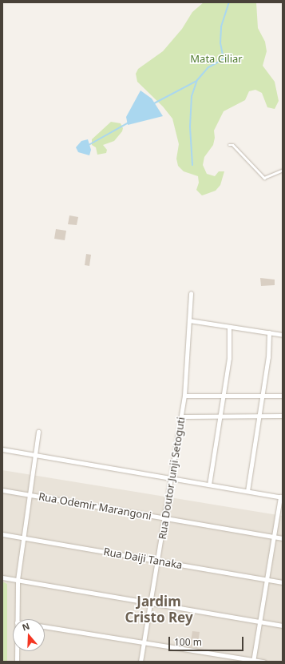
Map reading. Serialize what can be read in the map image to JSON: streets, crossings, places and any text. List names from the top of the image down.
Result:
{
  "streets": {
    "street": ["Rua Doutor Junji Setoguti", "Rua Odemir Marangoni", "Rua Daiji Tanaka"]
  },
  "crossings": [
    ["Rua Doutor Junji Setoguti", "Rua Odemir Marangoni"],
    ["Rua Doutor Junji Setoguti", "Rua Daiji Tanaka"]
  ],
  "districts": ["Jardim Cristo Rey"],
  "parks": ["Mata Ciliar"],
  "scale_bar": "100 m",
  "north": "top"
}
